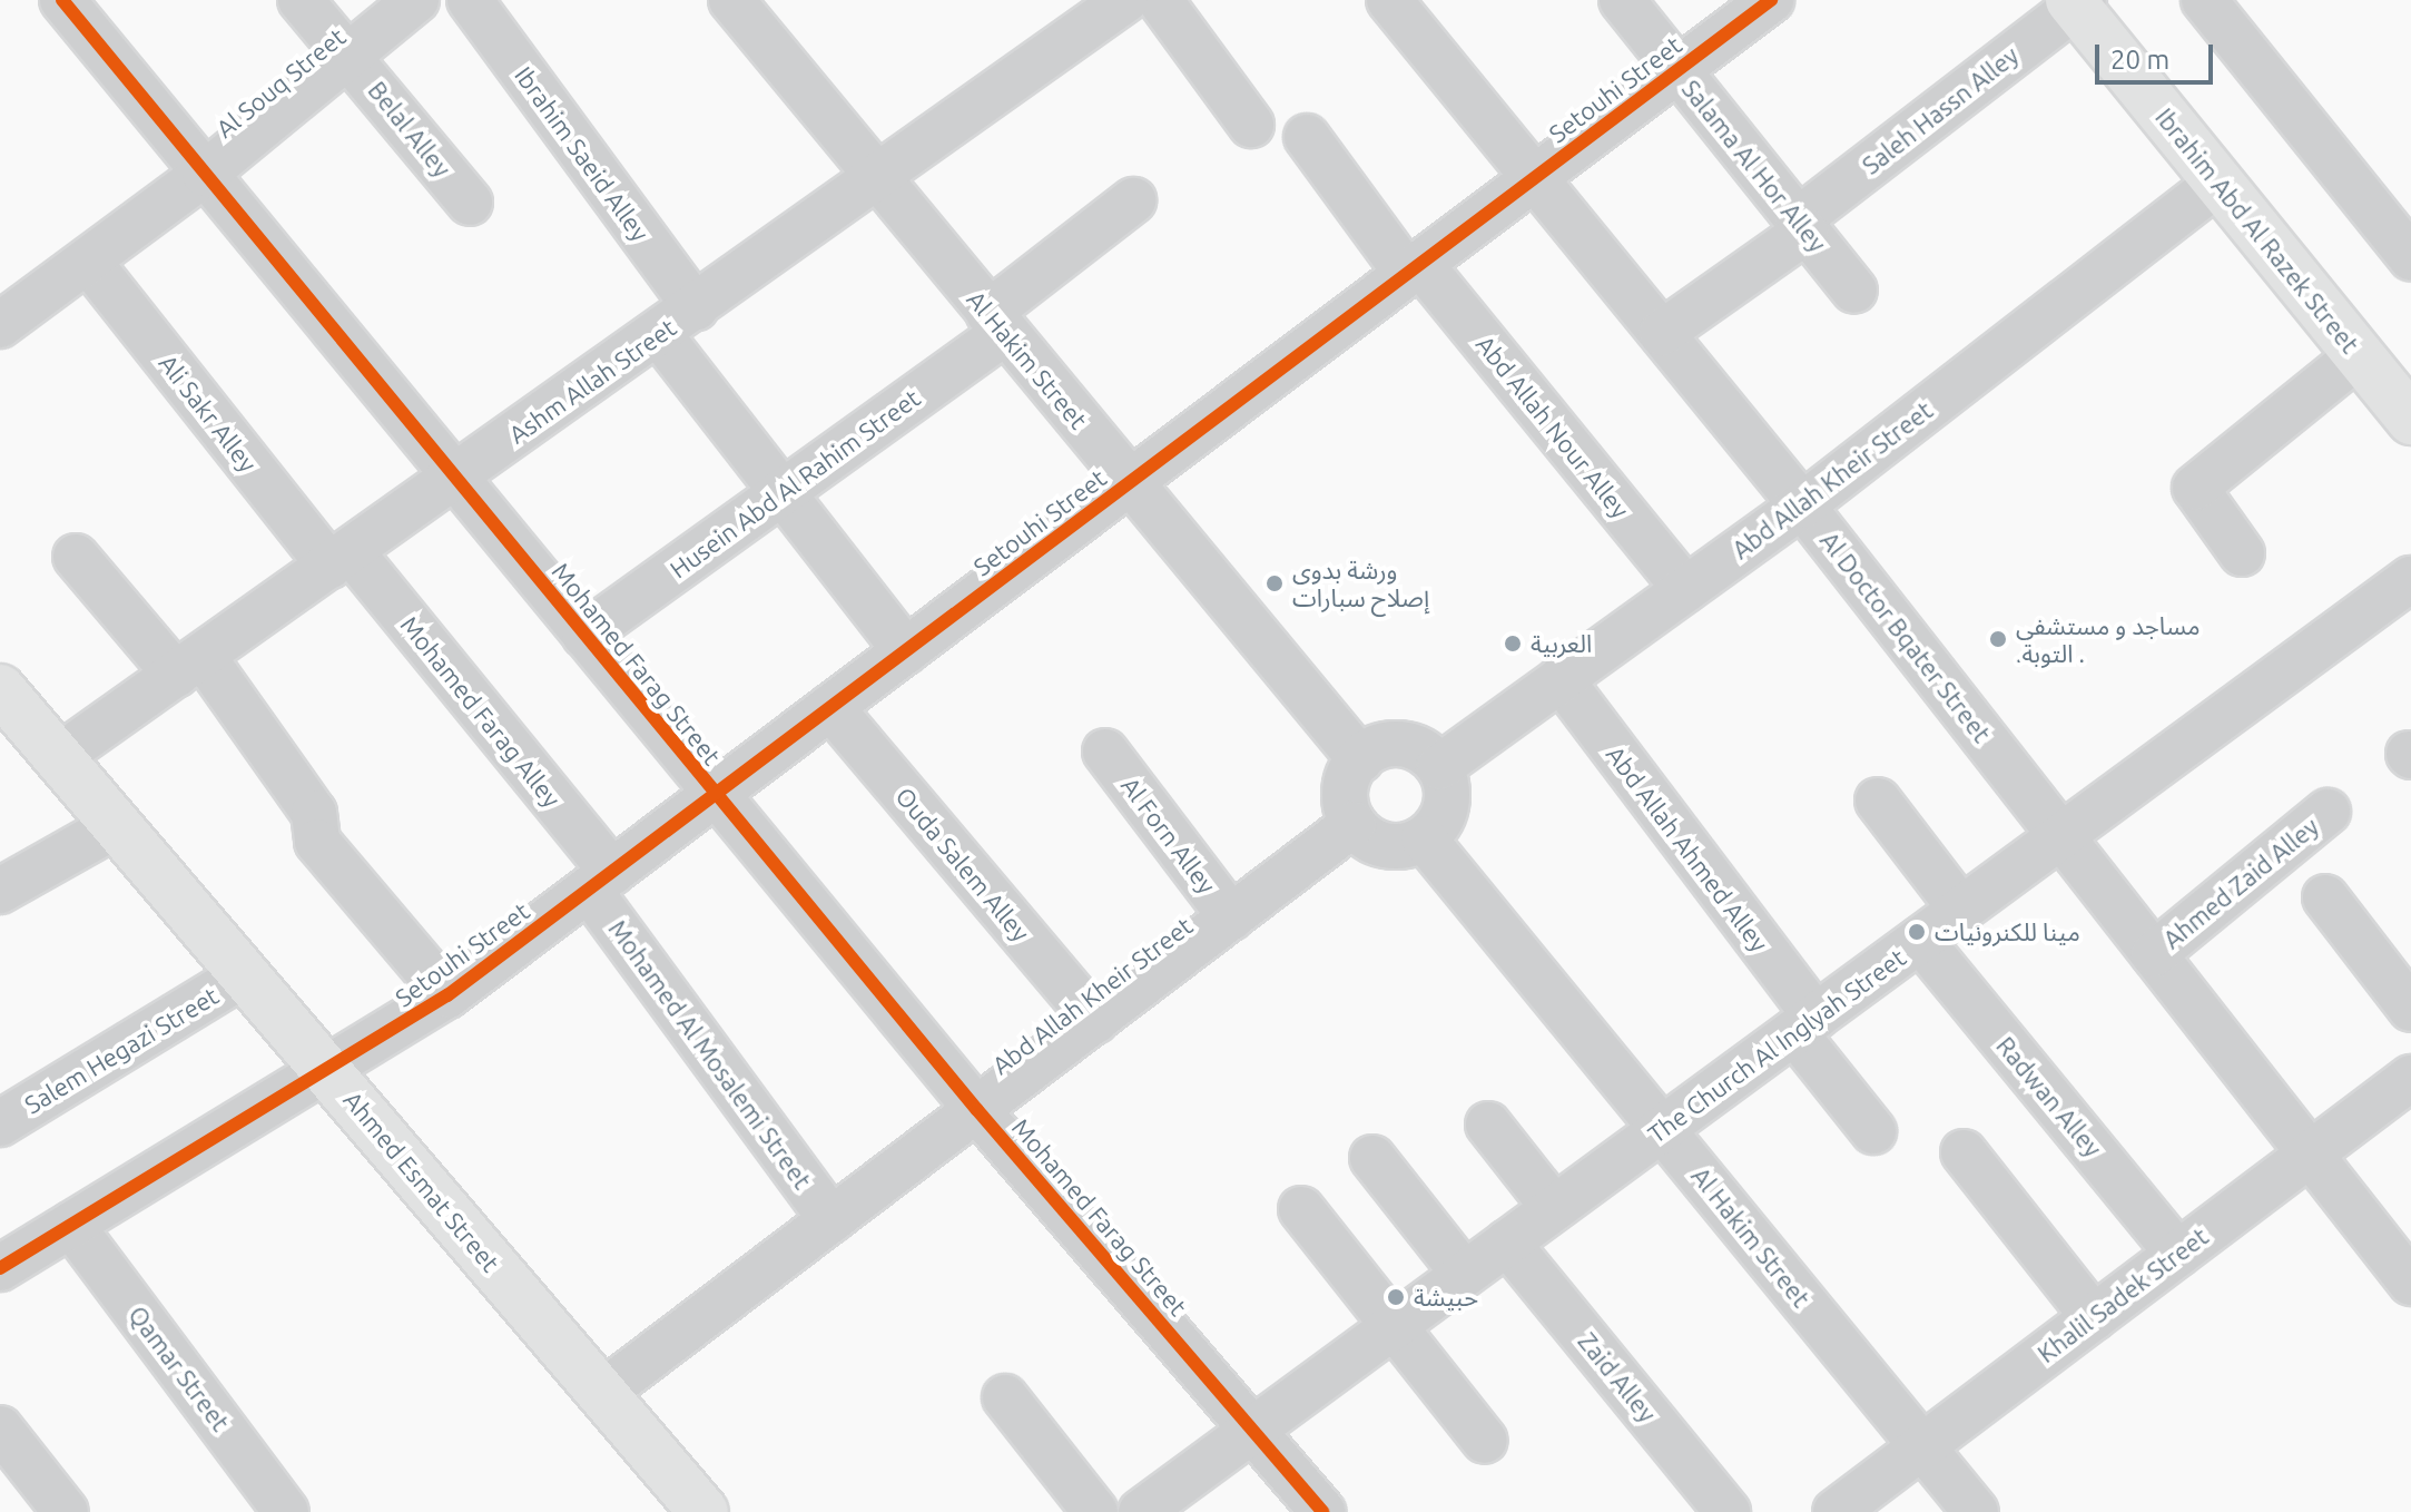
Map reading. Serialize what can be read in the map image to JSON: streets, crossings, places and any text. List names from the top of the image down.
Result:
{
  "streets": {
    "main road": ["Ibrahim Abd Al Razek Street", "Ahmed Esmat Street"],
    "street": [
      "Al Souq Street",
      "Setouhi Street",
      "Saleh Hassn Alley",
      "Belal Alley",
      "Ibrahim Saeid Alley",
      "Salama Al Hor Alley",
      "Al Hakim Street",
      "Ashm Allah Street",
      "Ali Sakr Alley",
      "Abd Allah Nour Alley",
      "Abd Allah Kheir Street",
      "Husein Abd Al Rahim Street",
      "Al Doctor Bqater Street",
      "Mohamed Farag Street",
      "Mohamed Farag Alley",
      "Al Forn Alley",
      "Abd Allah Ahmed Alley",
      "Ouda Salem Alley",
      "Ahmed Zaid Alley",
      "The Church Al Inglyah Street",
      "Salem Hegazi Street",
      "Mohamed Al Mosalemi Street",
      "Radwan Alley",
      "Khalil Sadek Street",
      "Qamar Street",
      "Zaid Alley"
    ]
  },
  "crossings": [
    ["Al Souq Street", "Belal Alley"],
    ["Al Souq Street", "Ali Sakr Alley"],
    ["Al Souq Street", "Mohamed Farag Street"],
    ["Setouhi Street", "Salama Al Hor Alley"],
    ["Setouhi Street", "Al Hakim Street"],
    ["Setouhi Street", "Abd Allah Nour Alley"],
    ["Setouhi Street", "Al Doctor Bqater Street"],
    ["Setouhi Street", "Mohamed Farag Street"],
    ["Setouhi Street", "Mohamed Farag Alley"],
    ["Setouhi Street", "Ouda Salem Alley"],
    ["Setouhi Street", "Mohamed Al Mosalemi Street"],
    ["Setouhi Street", "Ahmed Esmat Street"],
    ["Setouhi Street", "Qamar Street"],
    ["Saleh Hassn Alley", "Salama Al Hor Alley"],
    ["Saleh Hassn Alley", "Ibrahim Abd Al Razek Street"],
    ["Saleh Hassn Alley", "Al Doctor Bqater Street"],
    ["Ibrahim Saeid Alley", "Ashm Allah Street"],
    ["Ibrahim Abd Al Razek Street", "Abd Allah Kheir Street"],
    ["Al Hakim Street", "Ashm Allah Street"],
    ["Al Hakim Street", "Abd Allah Kheir Street"],
    ["Al Hakim Street", "Husein Abd Al Rahim Street"],
    ["Al Hakim Street", "The Church Al Inglyah Street"],
    ["Al Hakim Street", "Khalil Sadek Street"],
    ["Ashm Allah Street", "Ali Sakr Alley"],
    ["Ashm Allah Street", "Mohamed Farag Street"],
    ["Ashm Allah Street", "Mohamed Farag Alley"],
    ["Ashm Allah Street", "Ahmed Esmat Street"],
    ["Ali Sakr Alley", "Mohamed Farag Alley"],
    ["Abd Allah Nour Alley", "Abd Allah Kheir Street"],
    ["Abd Allah Kheir Street", "Al Doctor Bqater Street"],
    ["Abd Allah Kheir Street", "Mohamed Farag Street"],
    ["Abd Allah Kheir Street", "Al Forn Alley"],
    ["Abd Allah Kheir Street", "Abd Allah Ahmed Alley"],
    ["Abd Allah Kheir Street", "Ouda Salem Alley"],
    ["Abd Allah Kheir Street", "Mohamed Al Mosalemi Street"],
    ["Abd Allah Kheir Street", "Ahmed Esmat Street"],
    ["Husein Abd Al Rahim Street", "Mohamed Farag Street"],
    ["Al Doctor Bqater Street", "Ahmed Zaid Alley"],
    ["Al Doctor Bqater Street", "The Church Al Inglyah Street"],
    ["Al Doctor Bqater Street", "Khalil Sadek Street"],
    ["Mohamed Farag Street", "The Church Al Inglyah Street"],
    ["Mohamed Farag Alley", "Mohamed Al Mosalemi Street"],
    ["Abd Allah Ahmed Alley", "The Church Al Inglyah Street"],
    ["The Church Al Inglyah Street", "Radwan Alley"],
    ["The Church Al Inglyah Street", "Zaid Alley"],
    ["Salem Hegazi Street", "Ahmed Esmat Street"],
    ["Radwan Alley", "Khalil Sadek Street"]
  ],
  "places": [
    "ورشة بدوى إصلاح سبارات",
    "مساجد و مستشفى .التوبة .",
    "العربية",
    "مينا للكنرونيات",
    "حبيشة"
  ],
  "scale_bar": "20 m"
}
